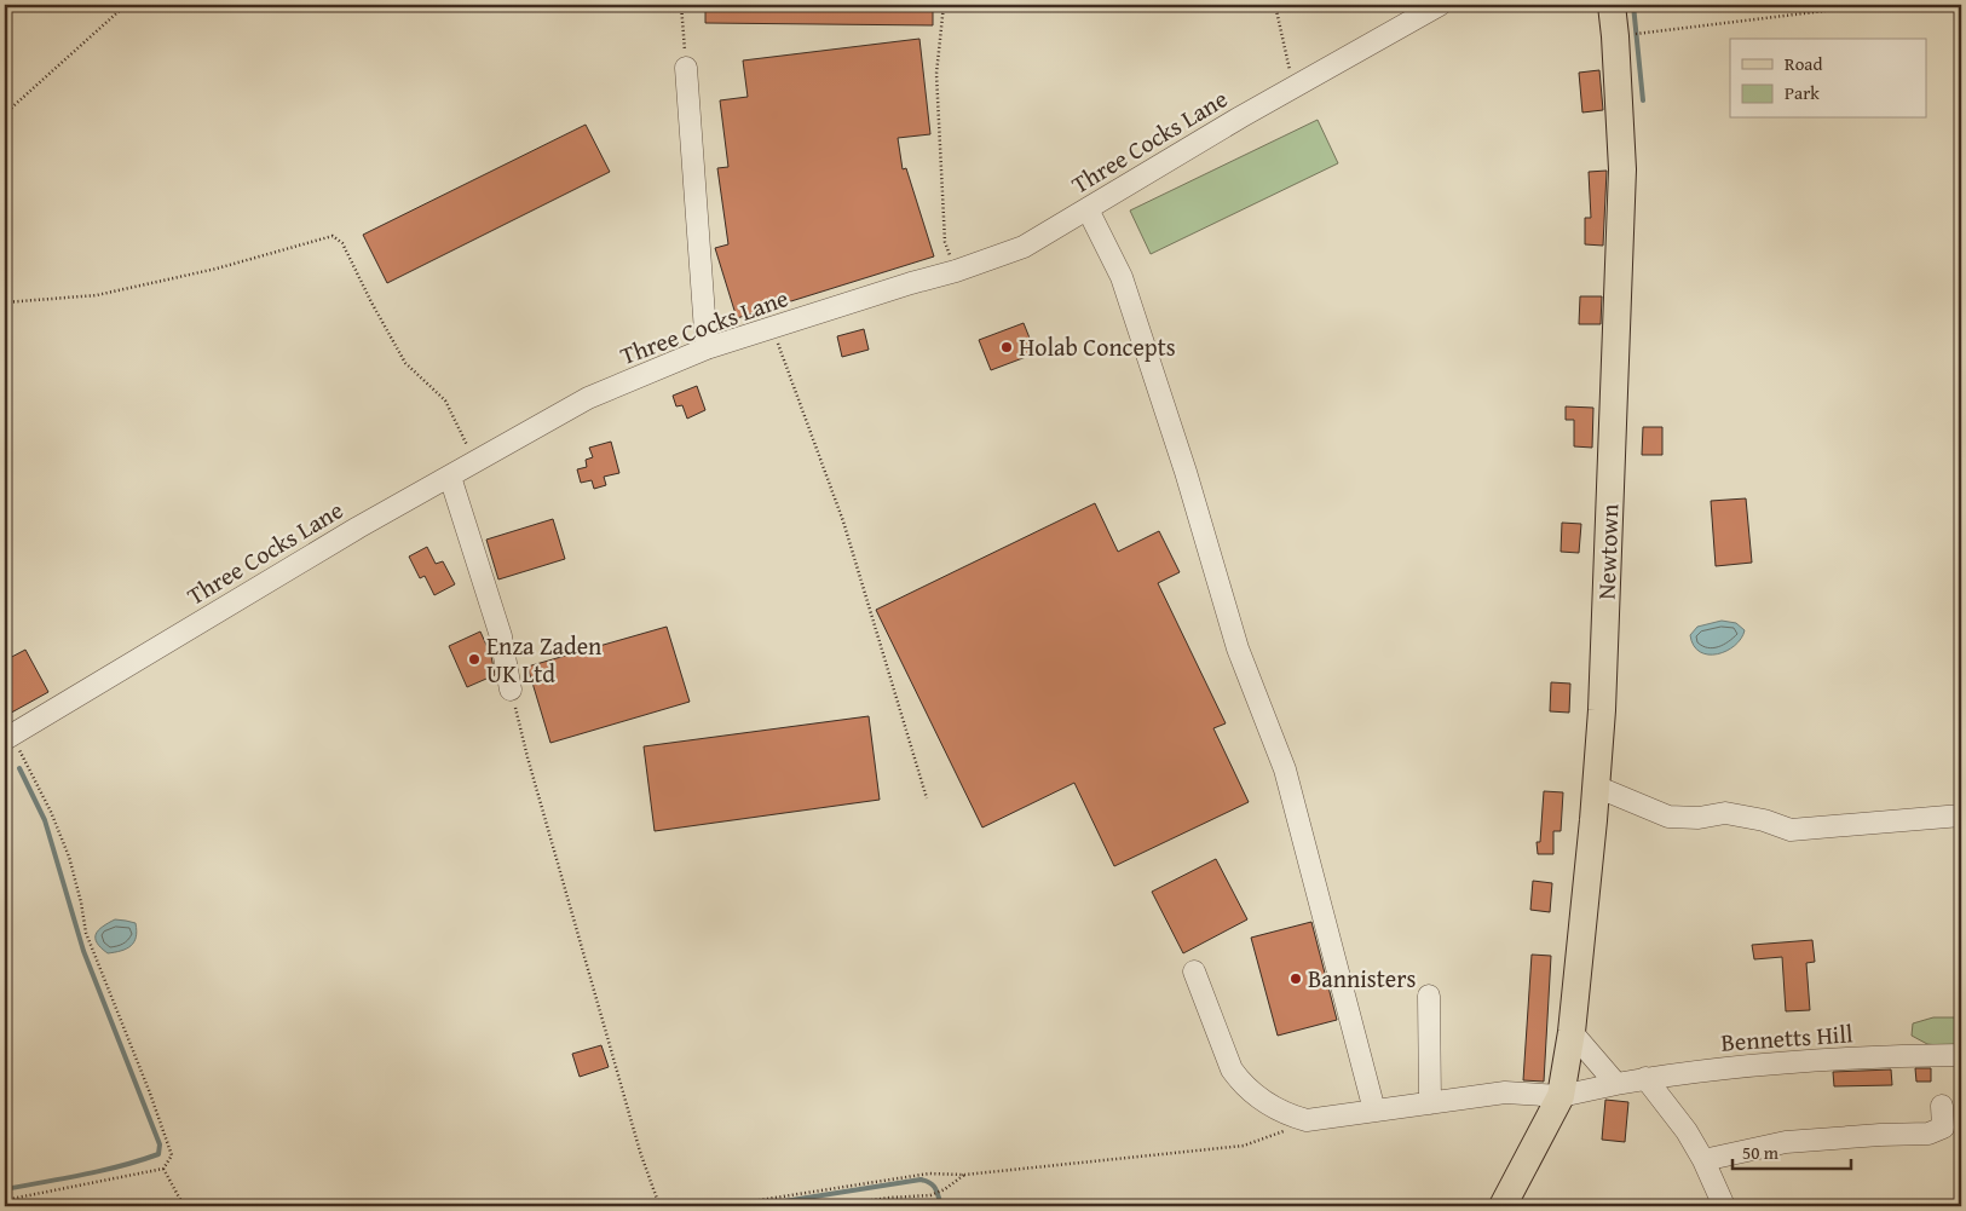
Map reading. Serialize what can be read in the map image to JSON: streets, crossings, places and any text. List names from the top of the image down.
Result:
{
  "streets": {
    "main road": ["Newtown"],
    "street": ["Three Cocks Lane", "Bennetts Hill"]
  },
  "crossings": [
    ["Newtown", "Bennetts Hill"]
  ],
  "places": ["Holab Concepts", "Enza Zaden UK Ltd", "Bannisters"],
  "legend": ["Road", "Park"],
  "scale_bar": "50 m"
}
